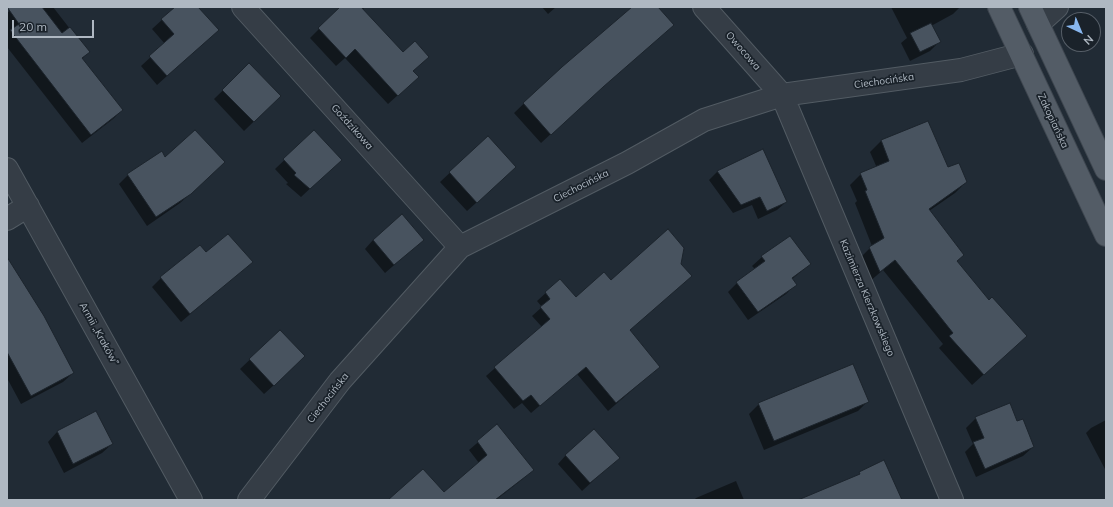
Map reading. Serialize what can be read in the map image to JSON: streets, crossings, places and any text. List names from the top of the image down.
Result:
{
  "streets": {
    "main road": ["Zakopiańska"],
    "street": [
      "Owocowa",
      "Ciechocińska",
      "Goździkowa",
      "Kazimierza Kierzkowskiego",
      "Armii „Kraków”"
    ]
  },
  "crossings": [
    ["Owocowa", "Ciechocińska"],
    ["Owocowa", "Kazimierza Kierzkowskiego"],
    ["Ciechocińska", "Zakopiańska"],
    ["Ciechocińska", "Goździkowa"],
    ["Ciechocińska", "Kazimierza Kierzkowskiego"]
  ],
  "scale_bar": "20 m",
  "north": "bottom right"
}
